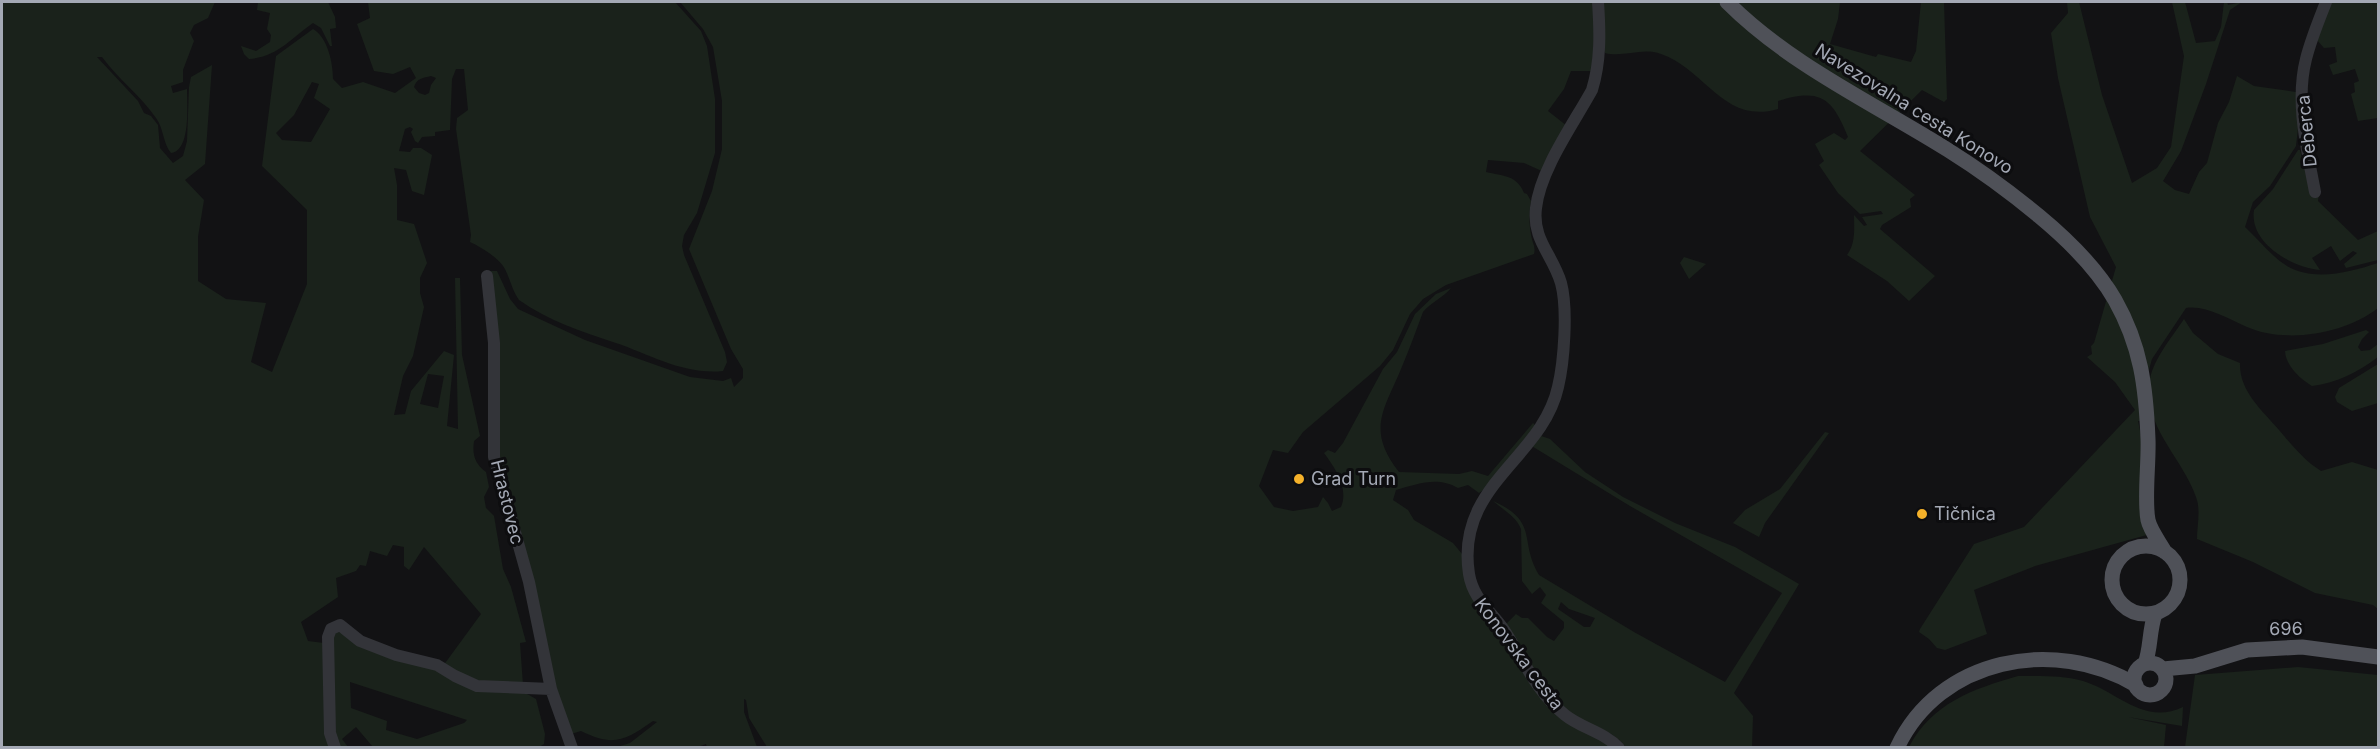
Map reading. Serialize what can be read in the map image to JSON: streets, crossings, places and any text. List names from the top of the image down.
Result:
{
  "streets": {
    "main road": ["Navezovalna cesta Konovo", "696"],
    "street": ["Deberca", "Hrastovec", "Konovska cesta"]
  },
  "places": ["Grad Turn", "Tičnica"]
}
